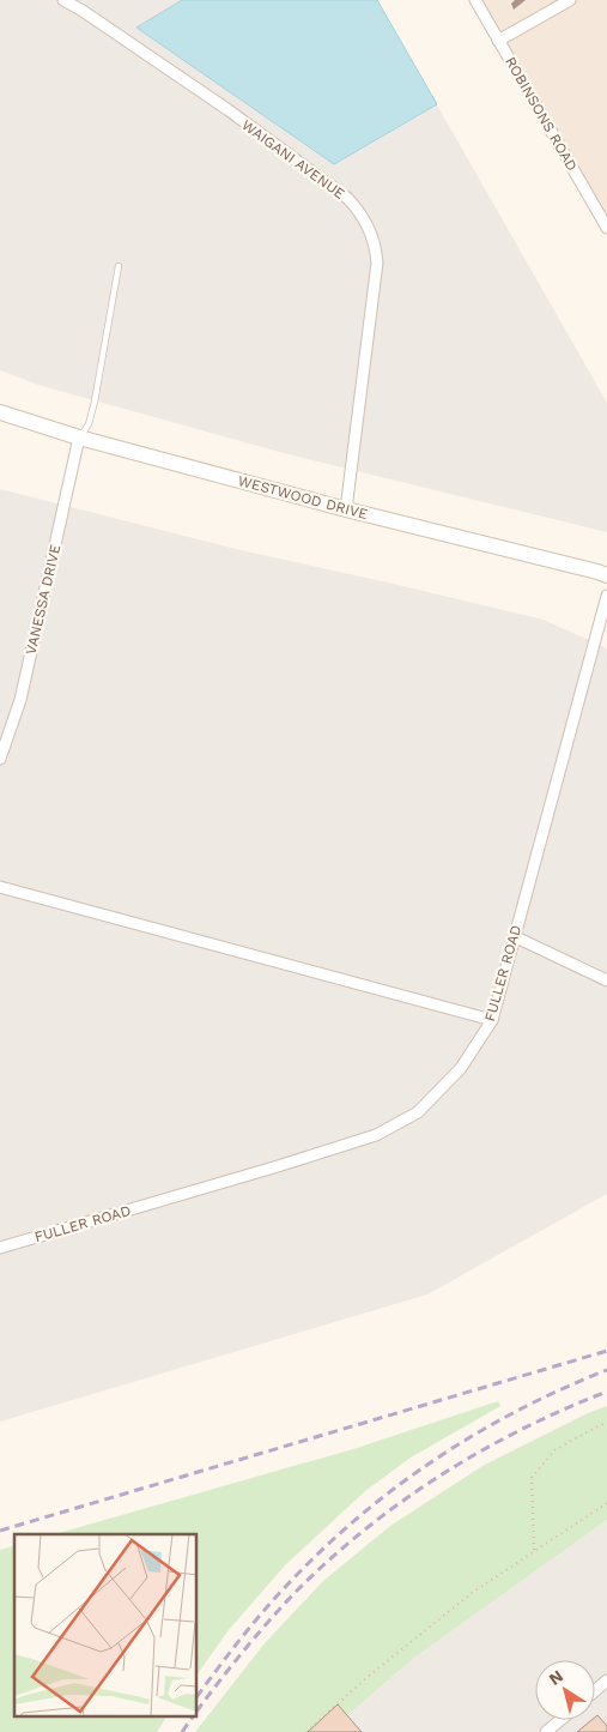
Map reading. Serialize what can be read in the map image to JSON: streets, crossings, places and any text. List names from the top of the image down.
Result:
{
  "streets": {
    "main road": ["WESTWOOD DRIVE"],
    "street": [
      "ROBINSONS ROAD",
      "WAIGANI AVENUE",
      "VANESSA DRIVE",
      "FULLER ROAD"
    ]
  },
  "crossings": [
    ["WAIGANI AVENUE", "WESTWOOD DRIVE"],
    ["WESTWOOD DRIVE", "VANESSA DRIVE"]
  ],
  "north": "top left"
}
